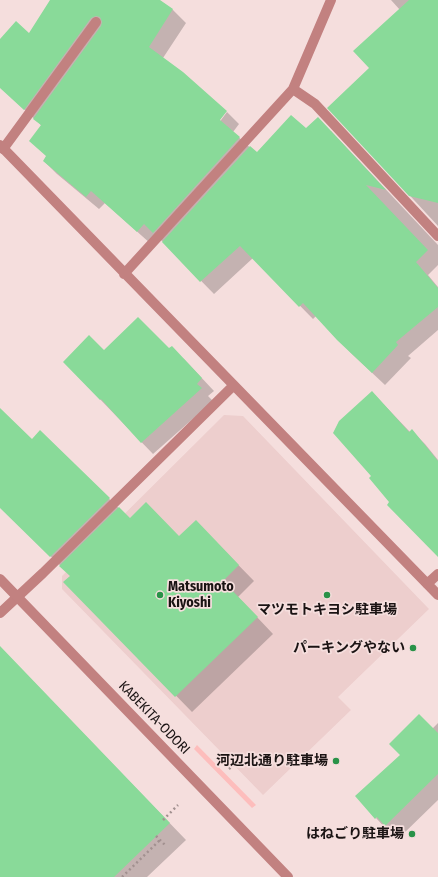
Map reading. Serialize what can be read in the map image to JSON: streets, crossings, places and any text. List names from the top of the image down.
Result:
{
  "streets": {
    "street": ["KABEKITA-ODORI"]
  },
  "places": [
    "Matsumoto Kiyoshi",
    "マツモトキヨシ駐車場",
    "パーキングやない",
    "河辺北通り駐車場",
    "はねごり駐車場"
  ]
}
